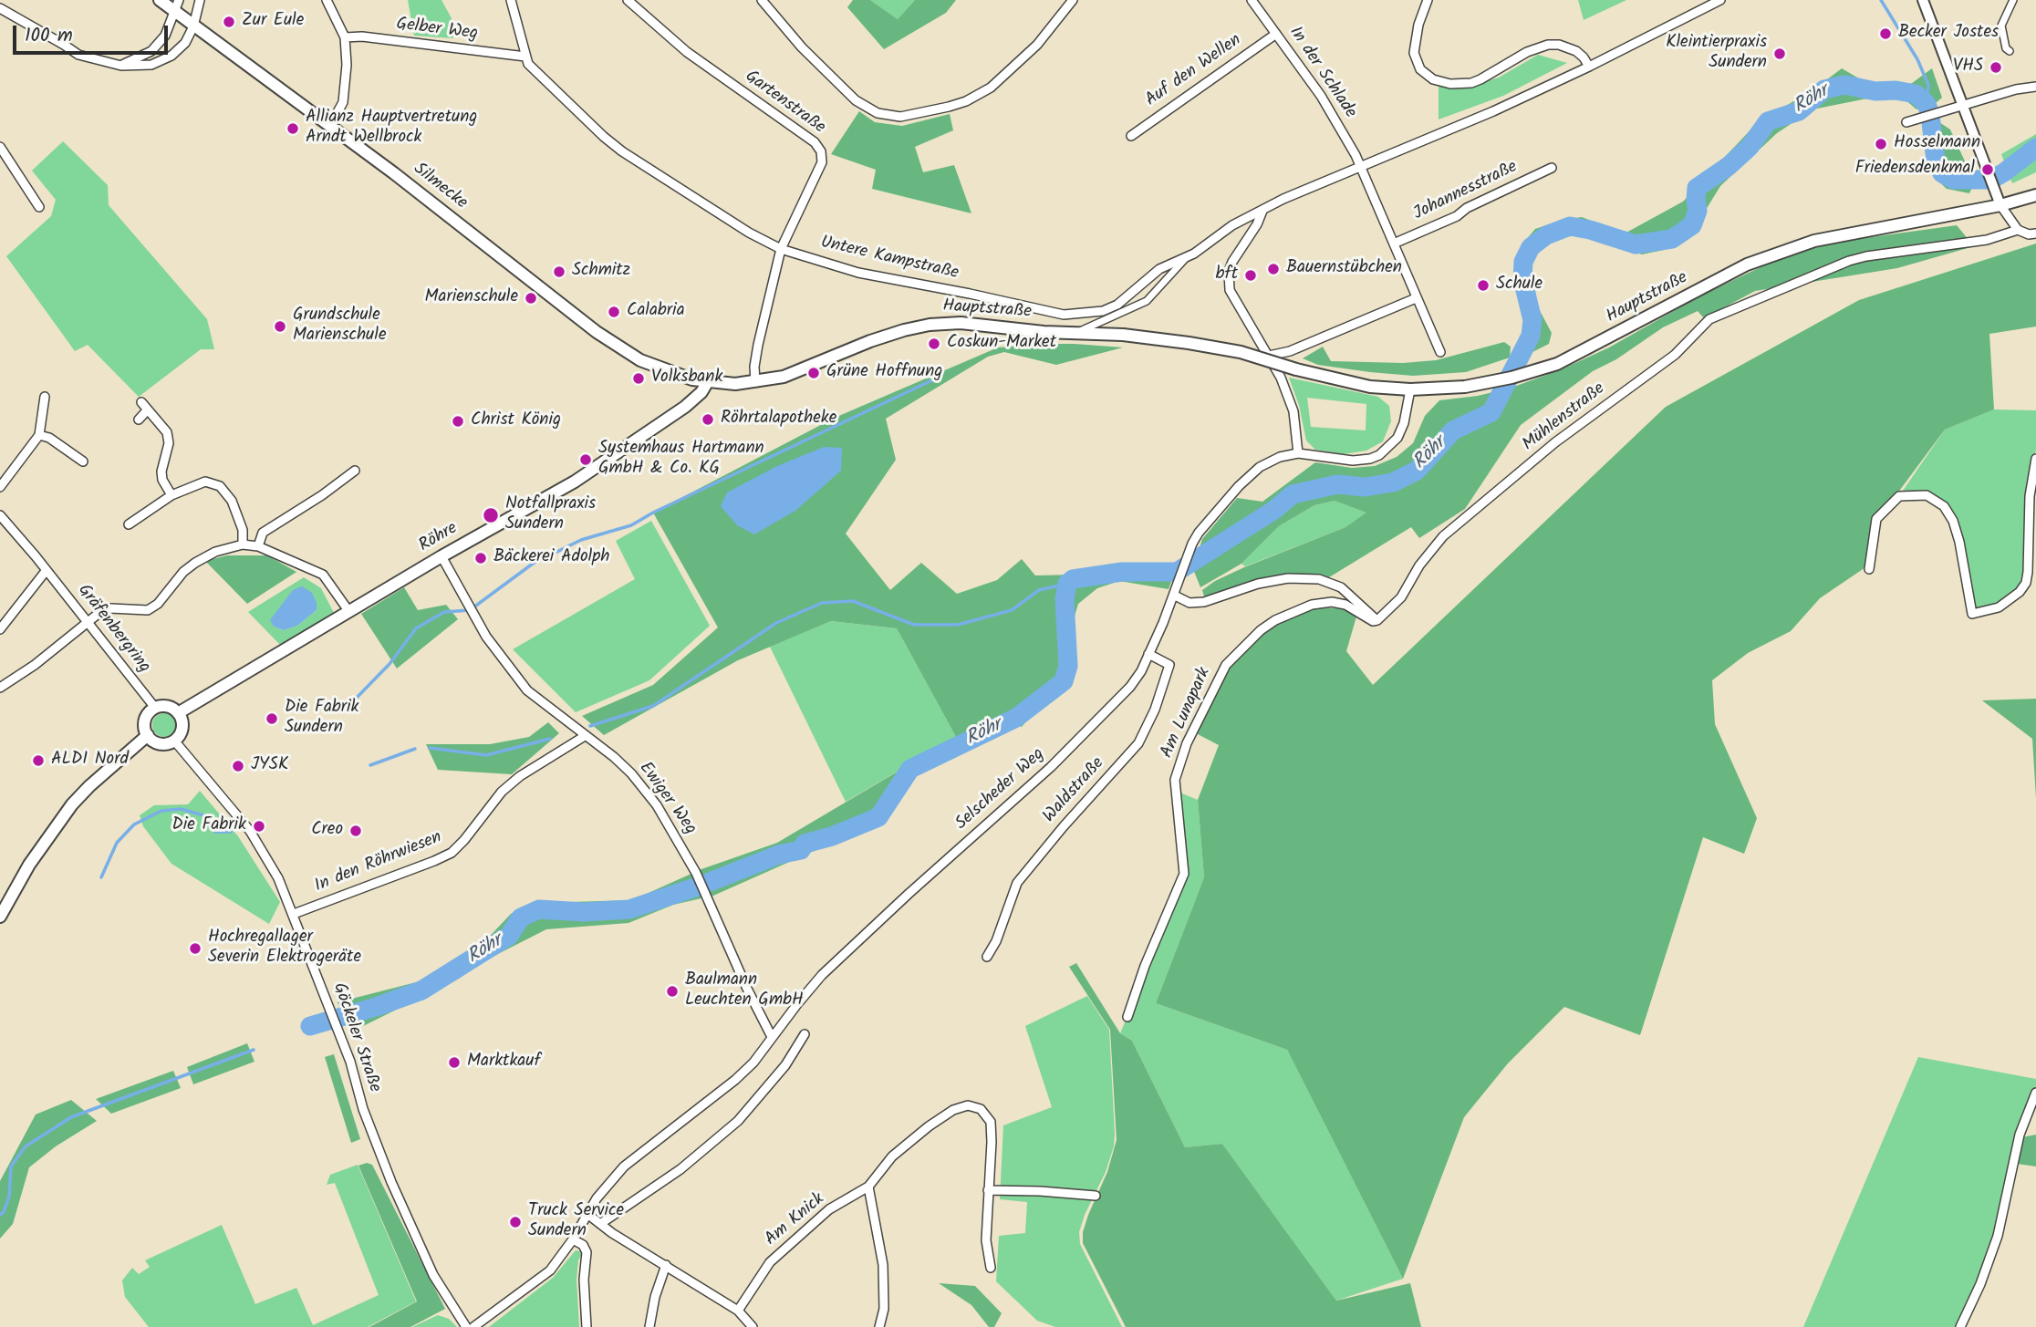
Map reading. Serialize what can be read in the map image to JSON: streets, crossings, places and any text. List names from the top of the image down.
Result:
{
  "streets": {
    "main road": ["Silmecke", "Hauptstraße", "Röhre"],
    "street": [
      "Gelber Weg",
      "Auf den Wellen",
      "In der Schlade",
      "Gartenstraße",
      "Johannesstraße",
      "Untere Kampstraße",
      "Mühlenstraße",
      "Gräfenbergring",
      "Am Lunapark",
      "Selscheder Weg",
      "Waldstraße",
      "Ewiger Weg",
      "In den Röhrwiesen",
      "Göckeler Straße",
      "Am Knick"
    ]
  },
  "crossings": [
    ["Gelber Weg", "Untere Kampstraße"],
    ["Auf den Wellen", "In der Schlade"],
    ["Gartenstraße", "Untere Kampstraße"],
    ["Gartenstraße", "Hauptstraße"],
    ["Silmecke", "Hauptstraße"],
    ["Silmecke", "Röhre"],
    ["Hauptstraße", "Röhre"],
    ["Hauptstraße", "Selscheder Weg"],
    ["Mühlenstraße", "Am Lunapark"],
    ["Röhre", "Gräfenbergring"],
    ["Röhre", "Ewiger Weg"],
    ["Röhre", "Göckeler Straße"],
    ["Gräfenbergring", "Göckeler Straße"],
    ["Selscheder Weg", "Waldstraße"],
    ["Selscheder Weg", "Ewiger Weg"],
    ["Ewiger Weg", "In den Röhrwiesen"],
    ["In den Röhrwiesen", "Göckeler Straße"]
  ],
  "water": ["Röhr"],
  "places": [
    "Zur Eule",
    "Becker Jostes",
    "Kleintierpraxis Sundern",
    "VHS",
    "Allianz Hauptvertretung Arndt Wellbrock",
    "Hosselmann",
    "Friedensdenkmal",
    "Bauernstübchen",
    "Schmitz",
    "bft",
    "Schule",
    "Marienschule",
    "Calabria",
    "Grundschule Marienschule",
    "Coskun-Market",
    "Grüne Hoffnung",
    "Volksbank",
    "Röhrtalapotheke",
    "Christ König",
    "Systemhaus Hartmann GmbH & Co. KG",
    "Notfallpraxis Sundern",
    "Bäckerei Adolph",
    "Die Fabrik Sundern",
    "ALDI Nord",
    "JYSK",
    "Die Fabrik",
    "Creo",
    "Hochregallager Severin Elektrogeräte",
    "Baulmann Leuchten GmbH",
    "Marktkauf",
    "Truck Service Sundern"
  ],
  "scale_bar": "100 m"
}
